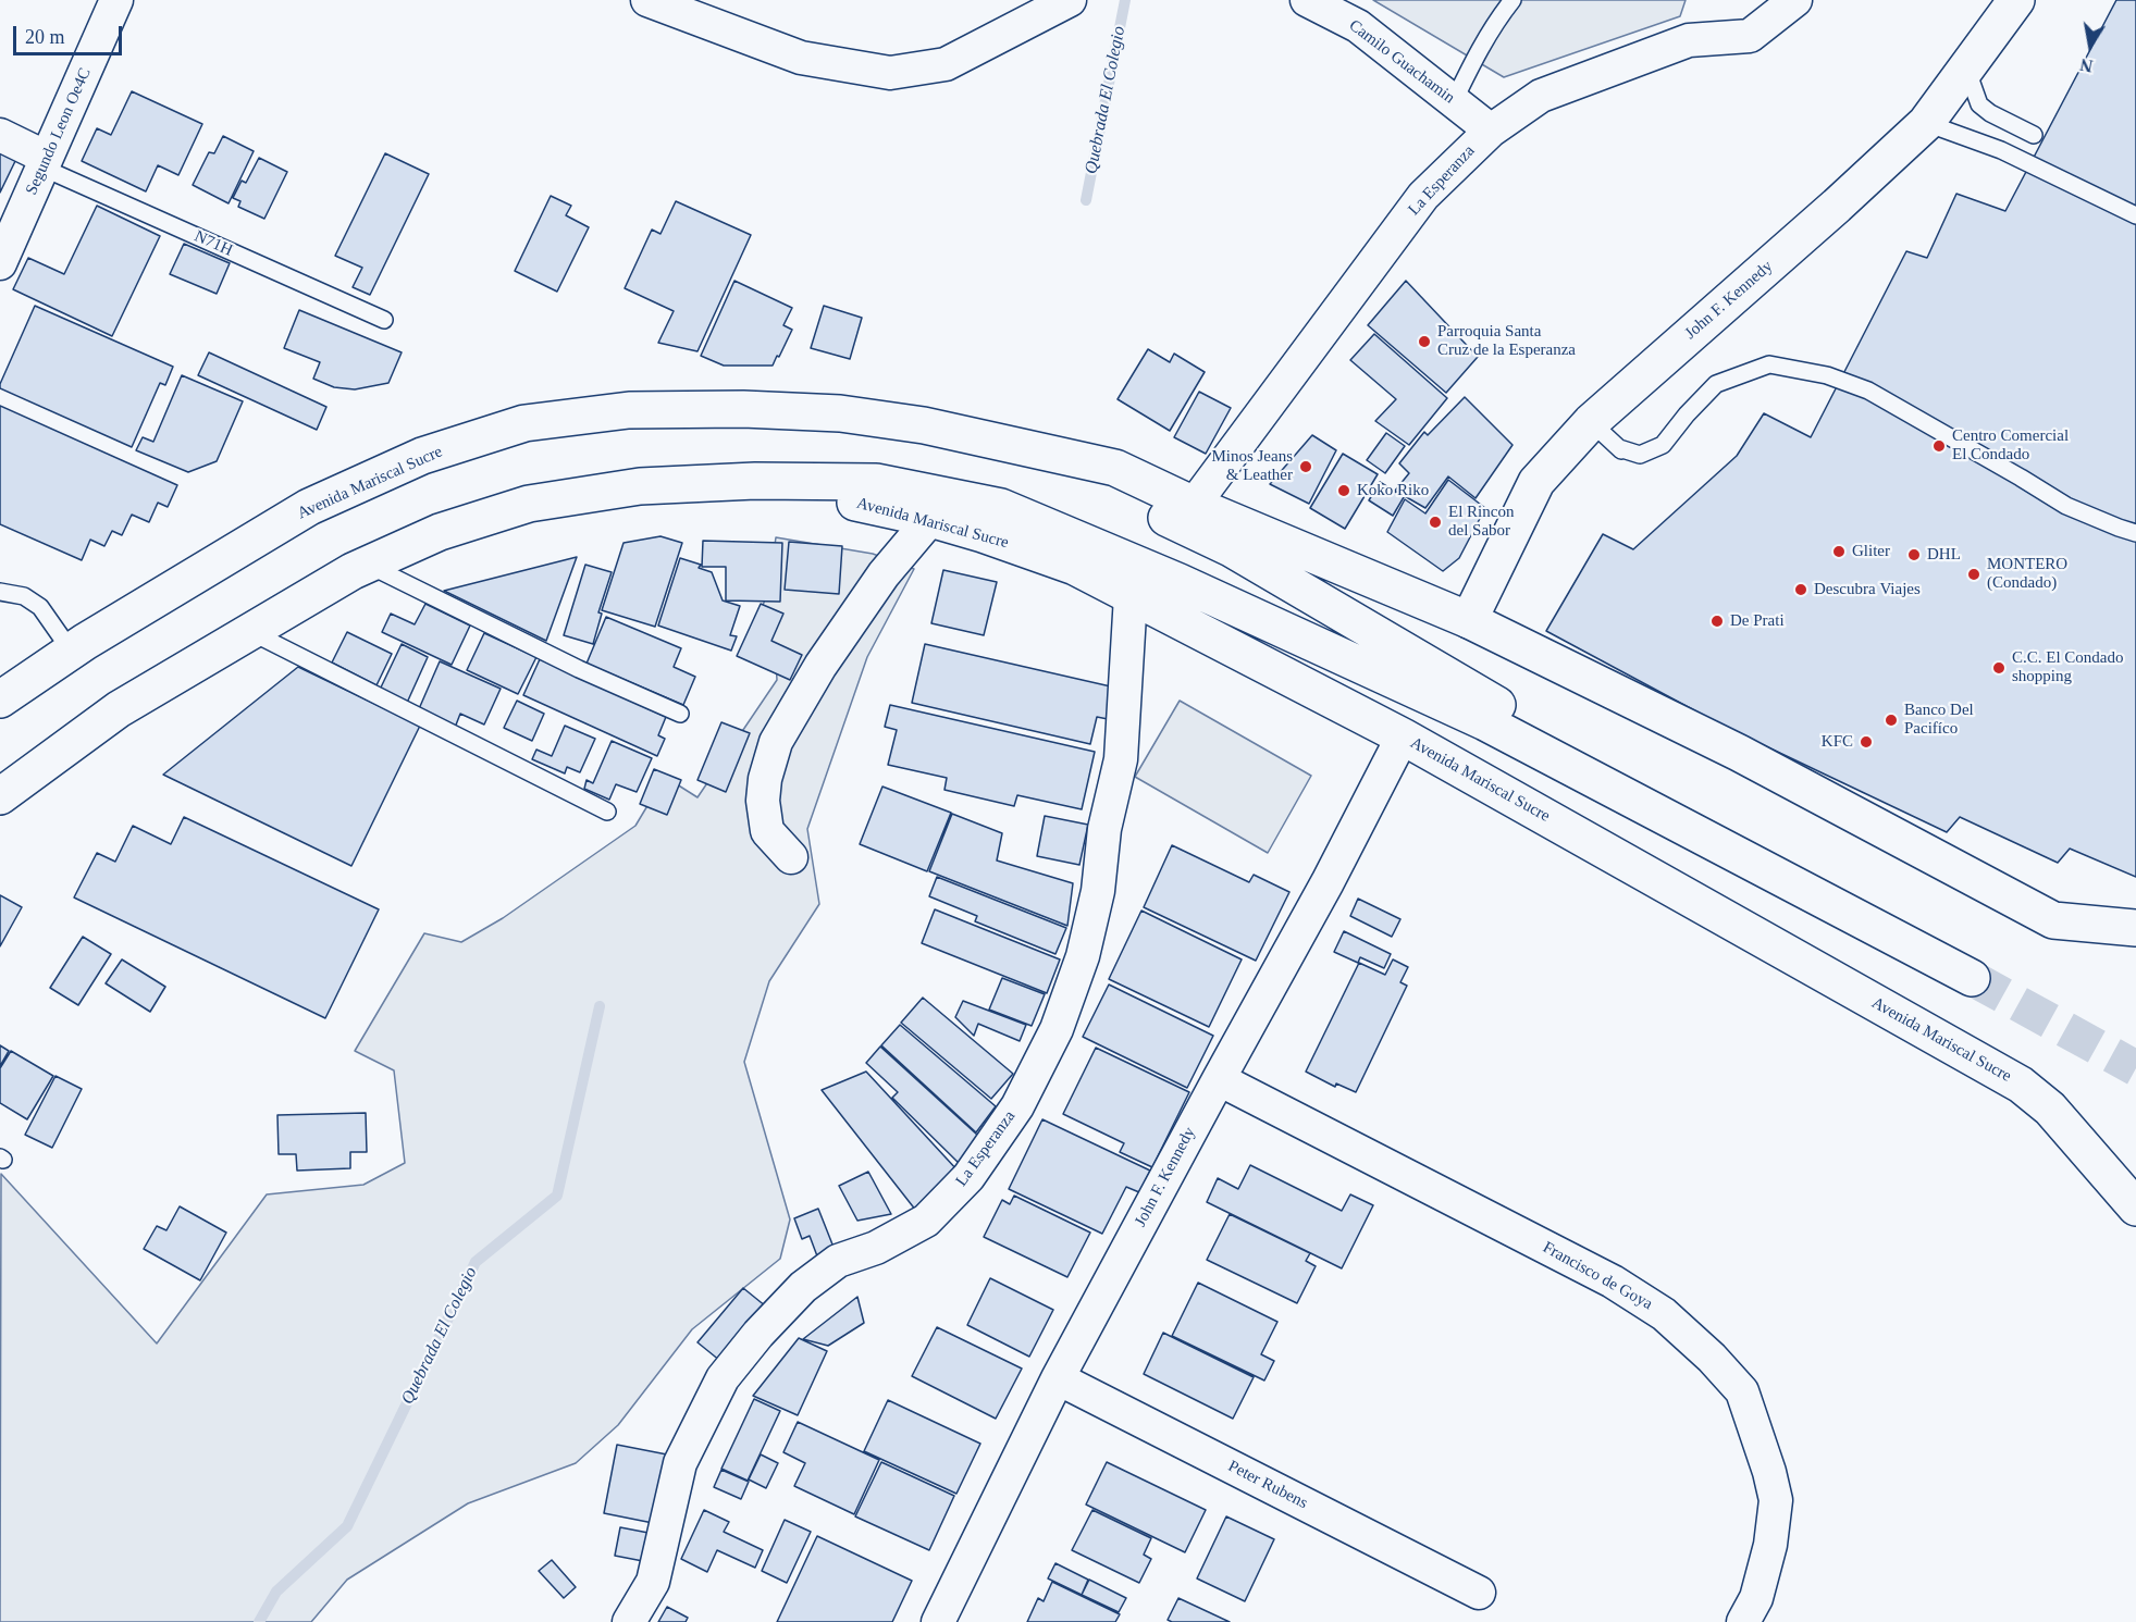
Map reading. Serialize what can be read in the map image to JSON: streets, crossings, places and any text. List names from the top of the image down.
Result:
{
  "streets": {
    "main road": ["John F. Kennedy", "Avenida Mariscal Sucre"],
    "street": [
      "Camilo Guachamin",
      "Segundo Leon Oe4C",
      "La Esperanza",
      "Francisco de Goya",
      "Peter Rubens"
    ],
    "lane": ["N71H"]
  },
  "crossings": [
    ["Camilo Guachamin", "La Esperanza"],
    ["Segundo Leon Oe4C", "N71H"],
    ["La Esperanza", "Avenida Mariscal Sucre"],
    ["John F. Kennedy", "Avenida Mariscal Sucre"],
    ["John F. Kennedy", "Francisco de Goya"],
    ["John F. Kennedy", "Peter Rubens"]
  ],
  "water": ["Quebrada El Colegio"],
  "places": [
    "Parroquia Santa Cruz de la Esperanza",
    "Centro Comercial El Condado",
    "Minos Jeans & Leather",
    "Koko Riko",
    "El Rincon del Sabor",
    "Gliter",
    "DHL",
    "MONTERO (Condado)",
    "Descubra Viajes",
    "De Prati",
    "C.C. El Condado shopping",
    "Banco Del Pacifíco",
    "KFC"
  ],
  "scale_bar": "20 m",
  "north": "bottom"
}
